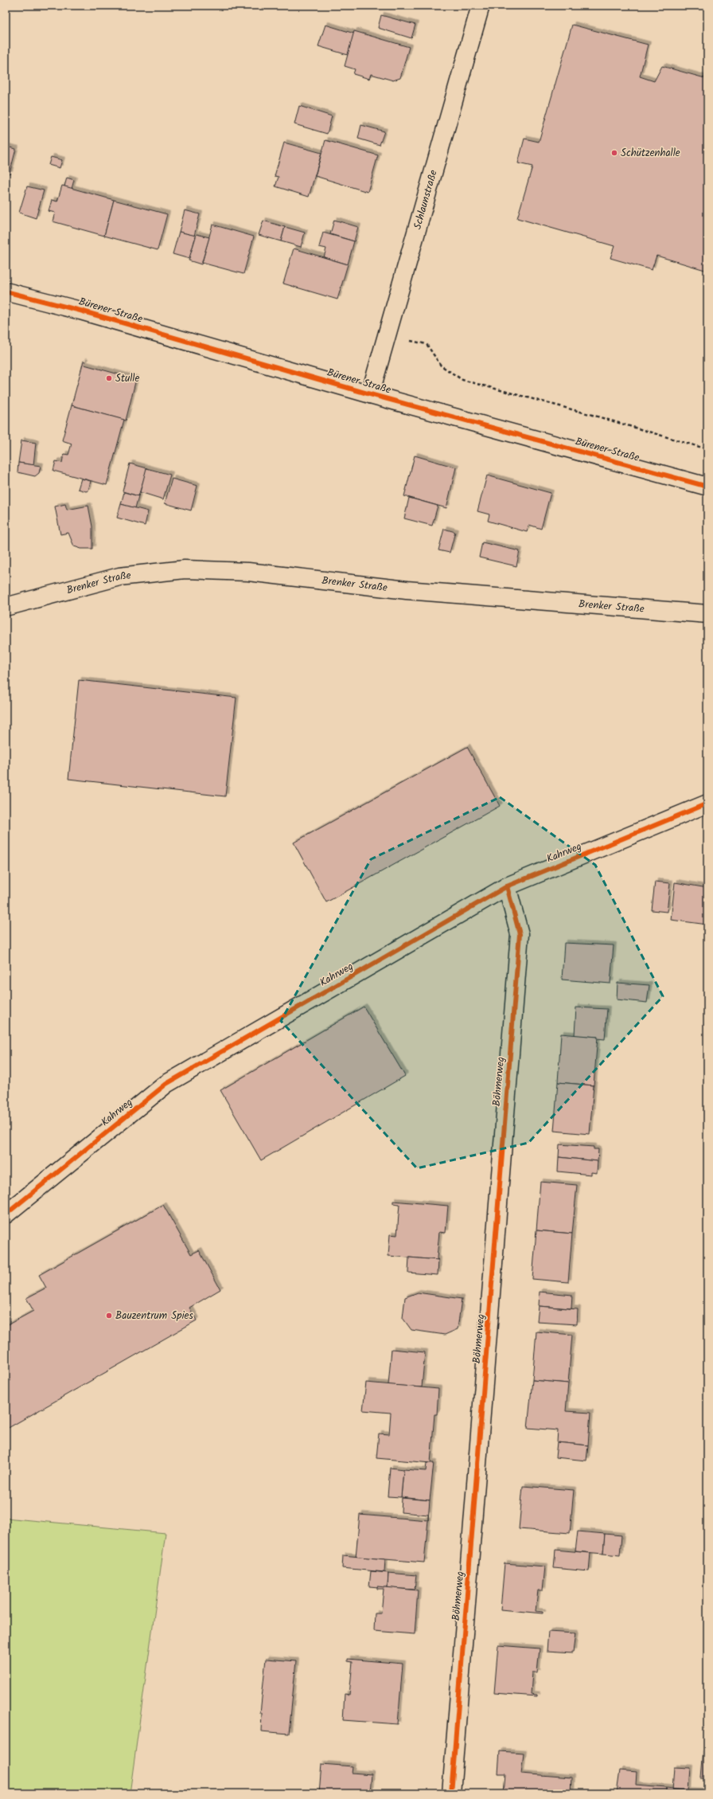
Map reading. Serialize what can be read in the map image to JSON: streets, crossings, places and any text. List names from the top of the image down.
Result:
{
  "streets": {
    "street": [
      "Schlaunstraße",
      "Bürener Straße",
      "Brenker Straße",
      "Kahrweg",
      "Böhmerweg"
    ]
  },
  "crossings": [
    ["Schlaunstraße", "Bürener Straße"],
    ["Kahrweg", "Böhmerweg"]
  ],
  "places": ["Schützenhalle", "Stulle", "Bauzentrum Spies"]
}
